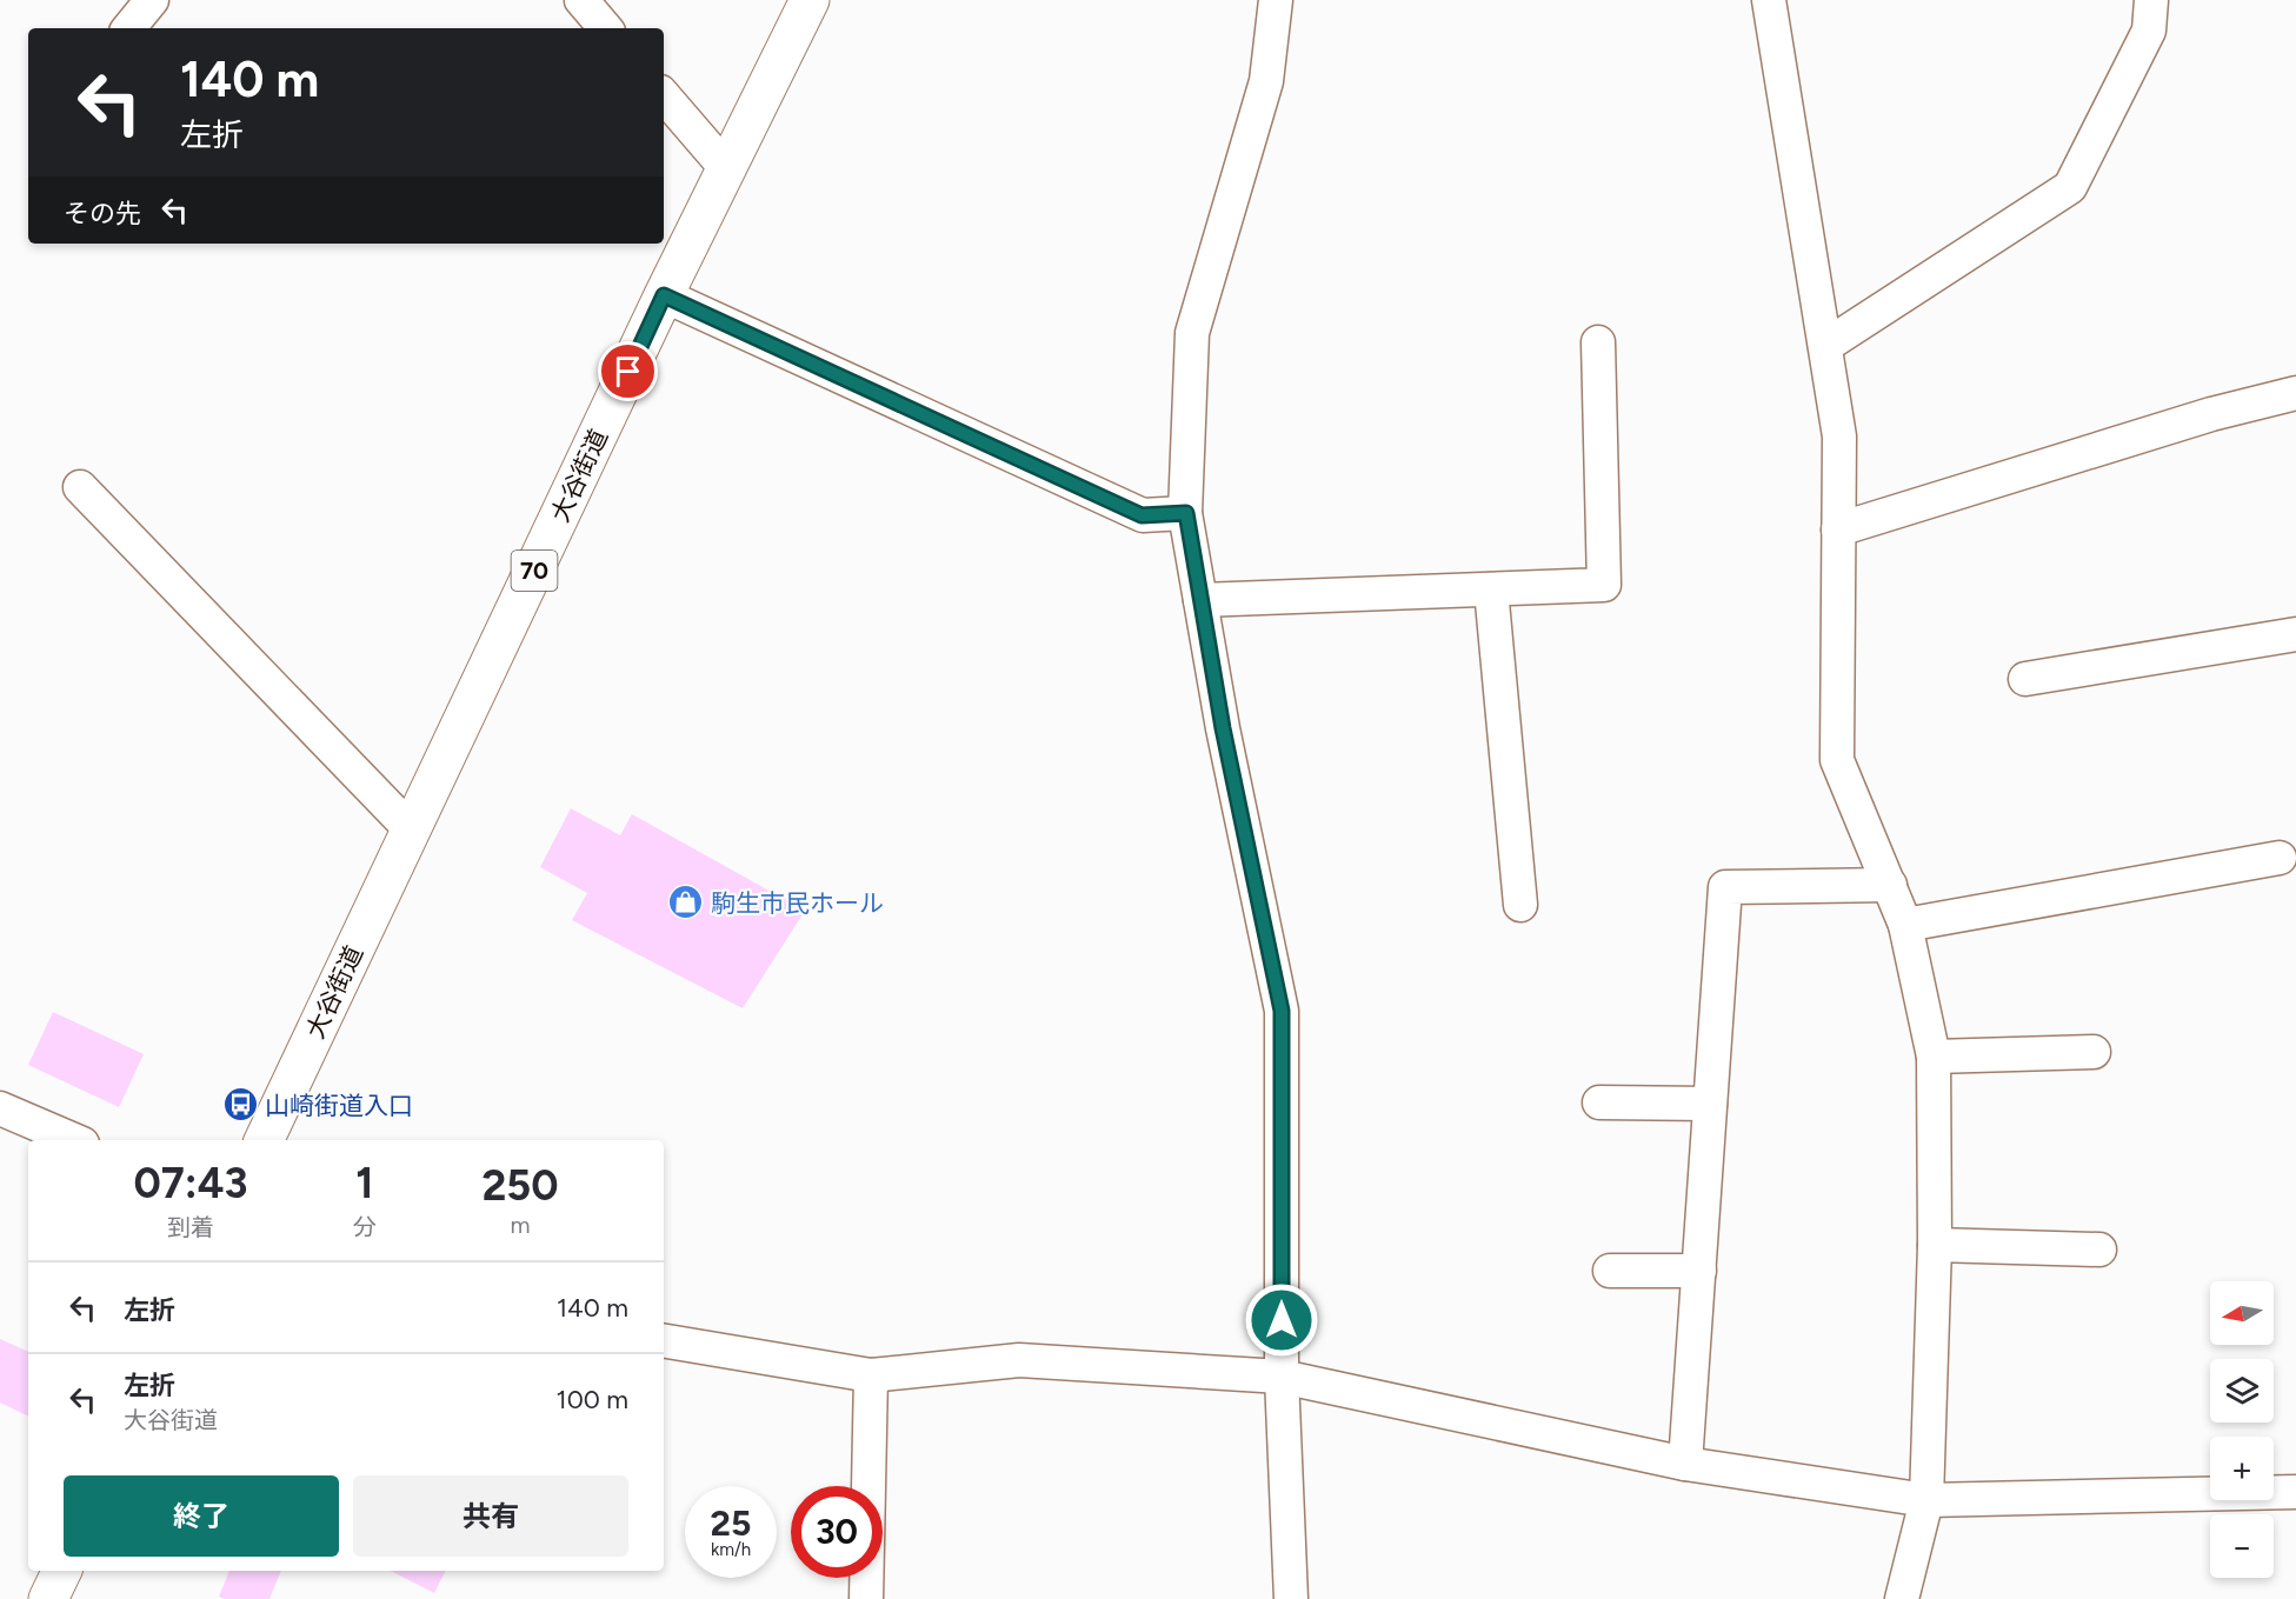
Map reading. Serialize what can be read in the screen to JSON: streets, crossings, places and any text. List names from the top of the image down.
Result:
{
  "streets": {
    "main road": ["大谷街道", "70"]
  },
  "places": {
    "shop": ["駒生市民ホール"],
    "bus stop": ["山崎街道入口"]
  },
  "north": "left",
  "page": {
    "turn": ["140 m", "左折"],
    "then": "その先",
    "eta": [
      "07:43",
      "到着",
      "1",
      "分",
      "250",
      "m"
    ],
    "list": [
      {
        "name": "左折",
        "value": "140 m"
      },
      {
        "name": "左折",
        "note": "大谷街道",
        "value": "100 m"
      }
    ],
    "map_buttons": ["+", "−"],
    "buttons": ["終了", "共有"],
    "speed": "25 km/h",
    "limit": "30"
  }
}
